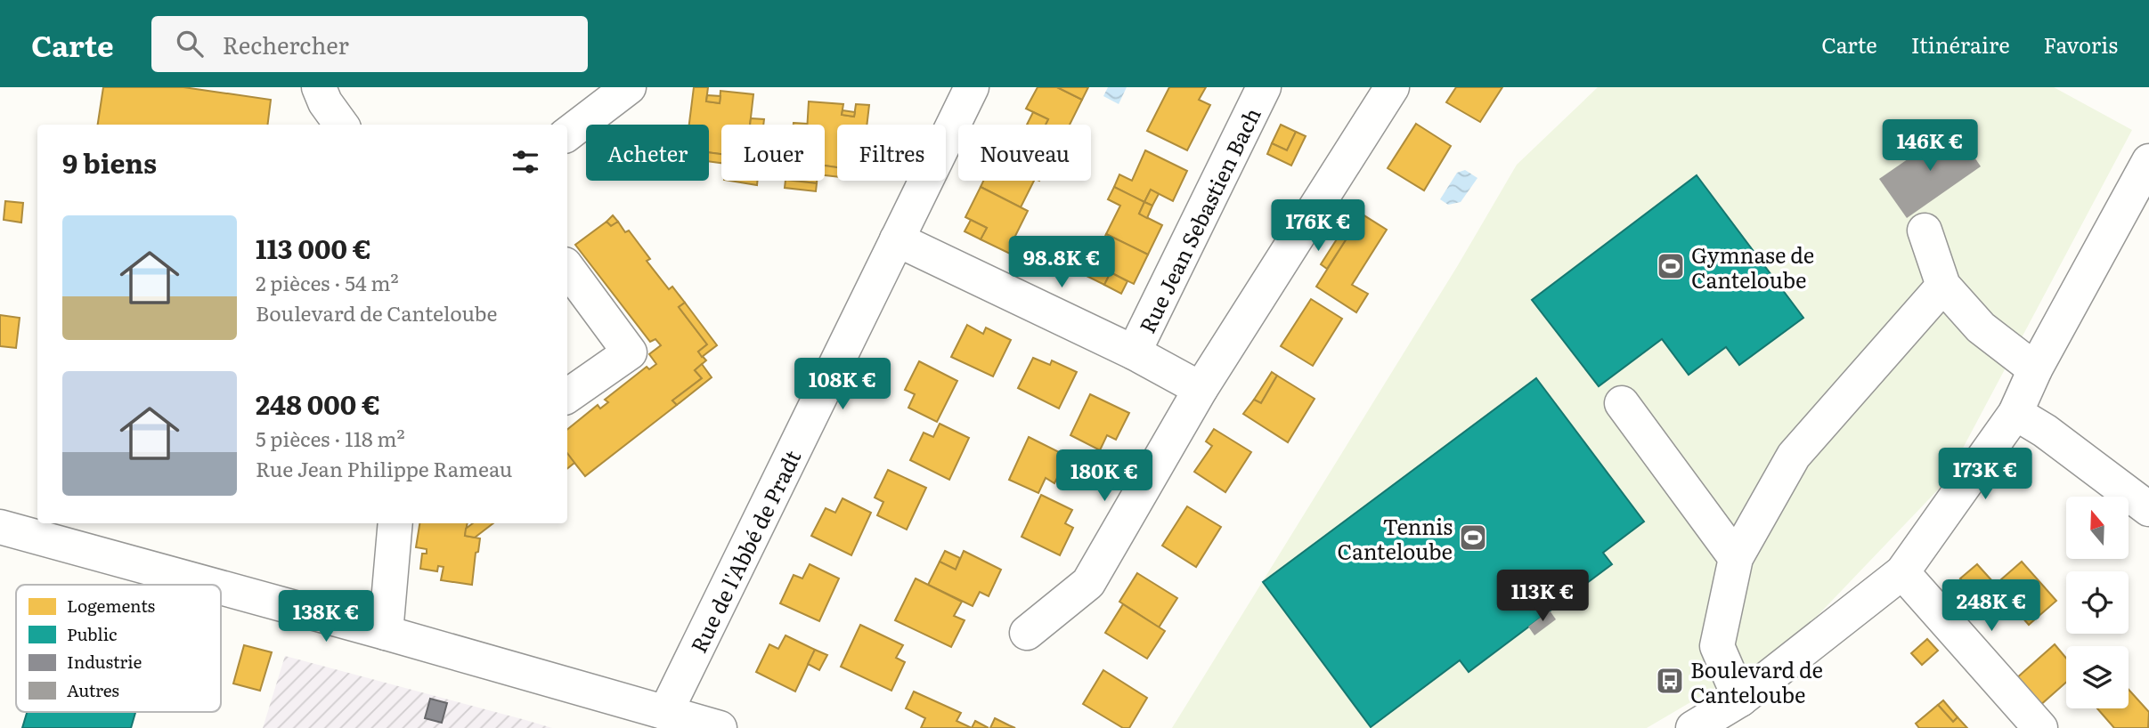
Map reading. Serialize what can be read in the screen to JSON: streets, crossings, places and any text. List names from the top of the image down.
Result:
{
  "streets": {
    "street": ["Rue Jean Sebastien Bach", "Rue de l'Abbé de Pradt"]
  },
  "crossings": [
    ["Rue Jean Sebastien Bach", "Rue de l'Abbé de Pradt"]
  ],
  "places": {
    "sports": ["Gymnase de Canteloube", "Tennis Canteloube"],
    "bus stop": ["Boulevard de Canteloube"]
  },
  "legend": [
    "Logements",
    "Public",
    "Industrie",
    "Autres"
  ],
  "north": "top",
  "page": {
    "header": "Carte",
    "search": "Rechercher",
    "nav": ["Carte", "Itinéraire", "Favoris"],
    "price": [
      "146K €",
      "176K €",
      "98.8K €",
      "108K €",
      "173K €",
      "180K €",
      "113K €",
      "248K €",
      "138K €"
    ],
    "chip": [
      "Acheter",
      "Louer",
      "Filtres",
      "Nouveau"
    ],
    "heading": "9 biens",
    "list": [
      {
        "name": "113 000 €",
        "note": "2 pièces · 54 m² · Boulevard de Canteloube"
      },
      {
        "name": "248 000 €",
        "note": "5 pièces · 118 m² · Rue Jean Philippe Rameau"
      }
    ]
  }
}
